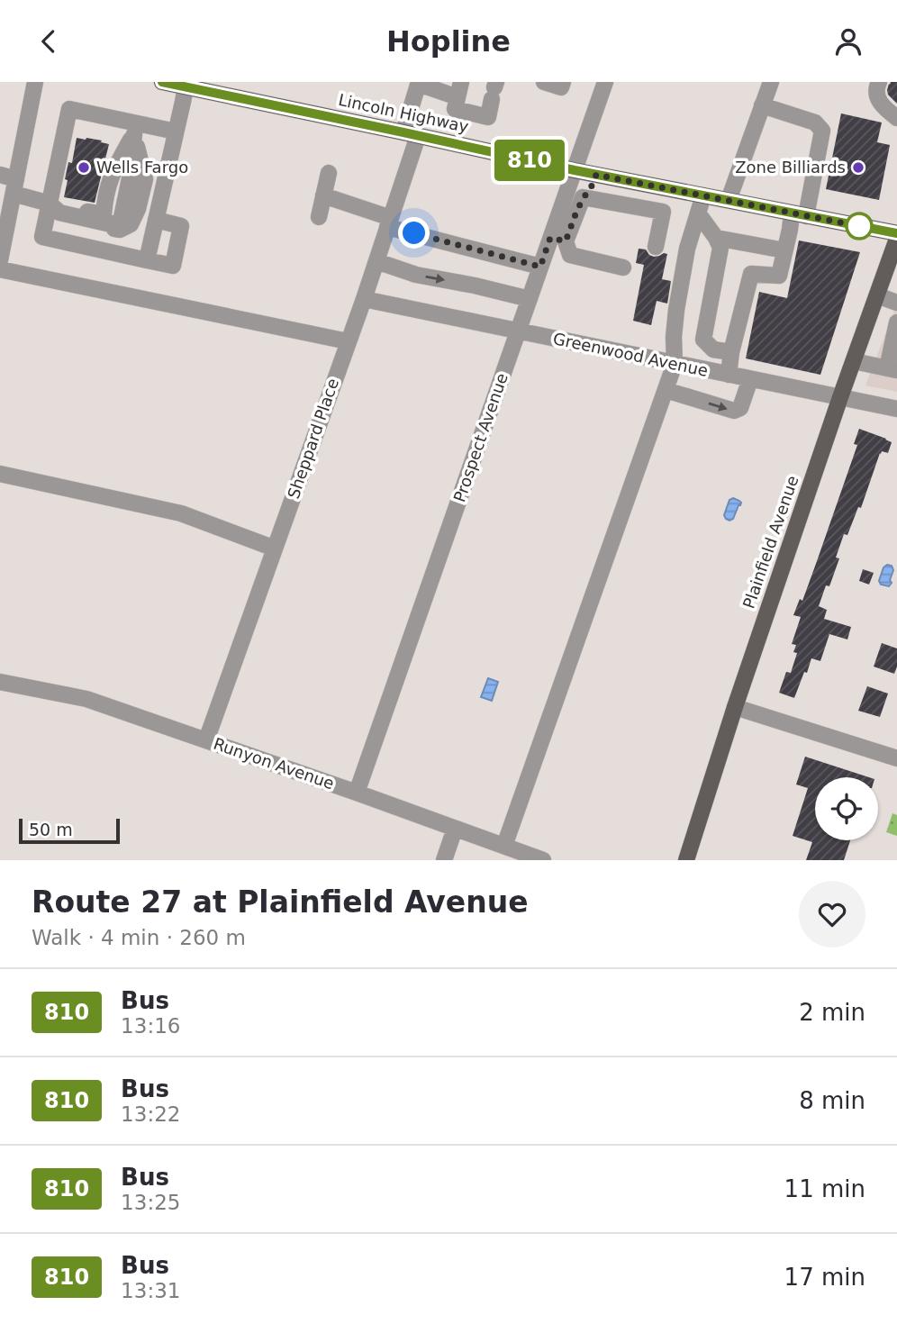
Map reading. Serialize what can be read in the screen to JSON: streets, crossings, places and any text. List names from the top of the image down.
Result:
{
  "streets": {
    "main road": ["Lincoln Highway", "Plainfield Avenue"],
    "street": [
      "Greenwood Avenue",
      "Prospect Avenue",
      "Sheppard Place",
      "Runyon Avenue"
    ]
  },
  "crossings": [
    ["Lincoln Highway", "Prospect Avenue"],
    ["Lincoln Highway", "Sheppard Place"],
    ["Greenwood Avenue", "Prospect Avenue"],
    ["Greenwood Avenue", "Sheppard Place"],
    ["Greenwood Avenue", "Plainfield Avenue"],
    ["Prospect Avenue", "Runyon Avenue"],
    ["Sheppard Place", "Runyon Avenue"]
  ],
  "places": ["Wells Fargo", "Zone Billiards"],
  "lines": ["bus line 810"],
  "scale_bar": "50 m",
  "page": {
    "header": "Hopline",
    "on_map": "810",
    "scale": "50 m",
    "heading": ["Route 27 at Plainfield Avenue", "Walk · 4 min · 260 m"],
    "list": [
      {
        "mark": "810",
        "name": "Bus",
        "note": "13:16",
        "value": "2 min"
      },
      {
        "mark": "810",
        "name": "Bus",
        "note": "13:22",
        "value": "8 min"
      },
      {
        "mark": "810",
        "name": "Bus",
        "note": "13:25",
        "value": "11 min"
      },
      {
        "mark": "810",
        "name": "Bus",
        "note": "13:31",
        "value": "17 min"
      }
    ]
  }
}
